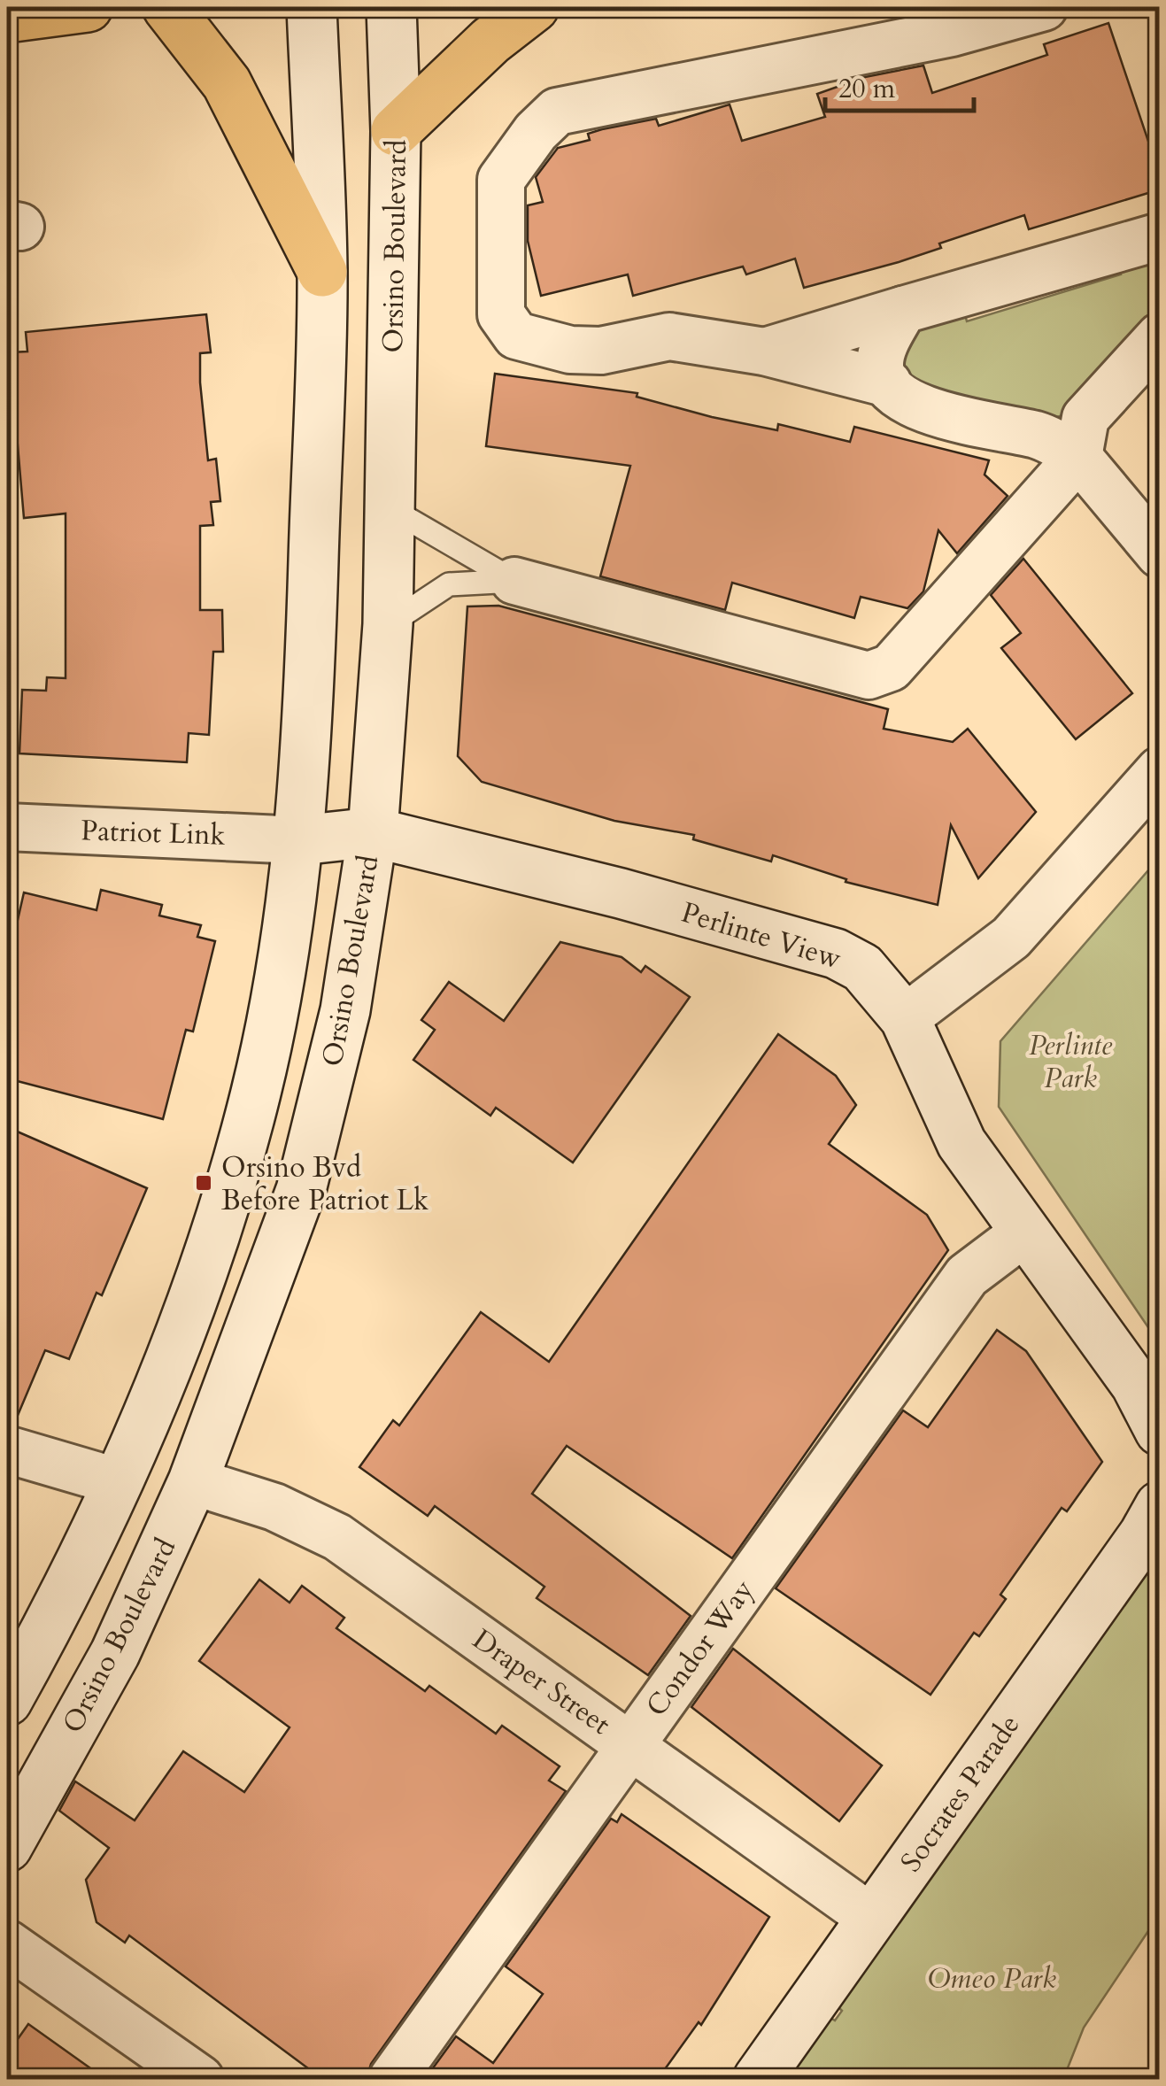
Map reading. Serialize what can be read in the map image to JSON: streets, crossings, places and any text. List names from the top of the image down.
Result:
{
  "streets": {
    "main road": ["Orsino Boulevard", "Perlinte View", "Socrates Parade"],
    "street": ["Patriot Link", "Condor Way", "Draper Street"]
  },
  "crossings": [
    ["Orsino Boulevard", "Perlinte View"],
    ["Orsino Boulevard", "Draper Street"],
    ["Patriot Link", "Perlinte View"],
    ["Condor Way", "Draper Street"],
    ["Draper Street", "Socrates Parade"]
  ],
  "parks": ["Perlinte Park", "Omeo Park"],
  "places": {
    "transit": ["Orsino Bvd Before Patriot Lk"]
  },
  "scale_bar": "20 m"
}
